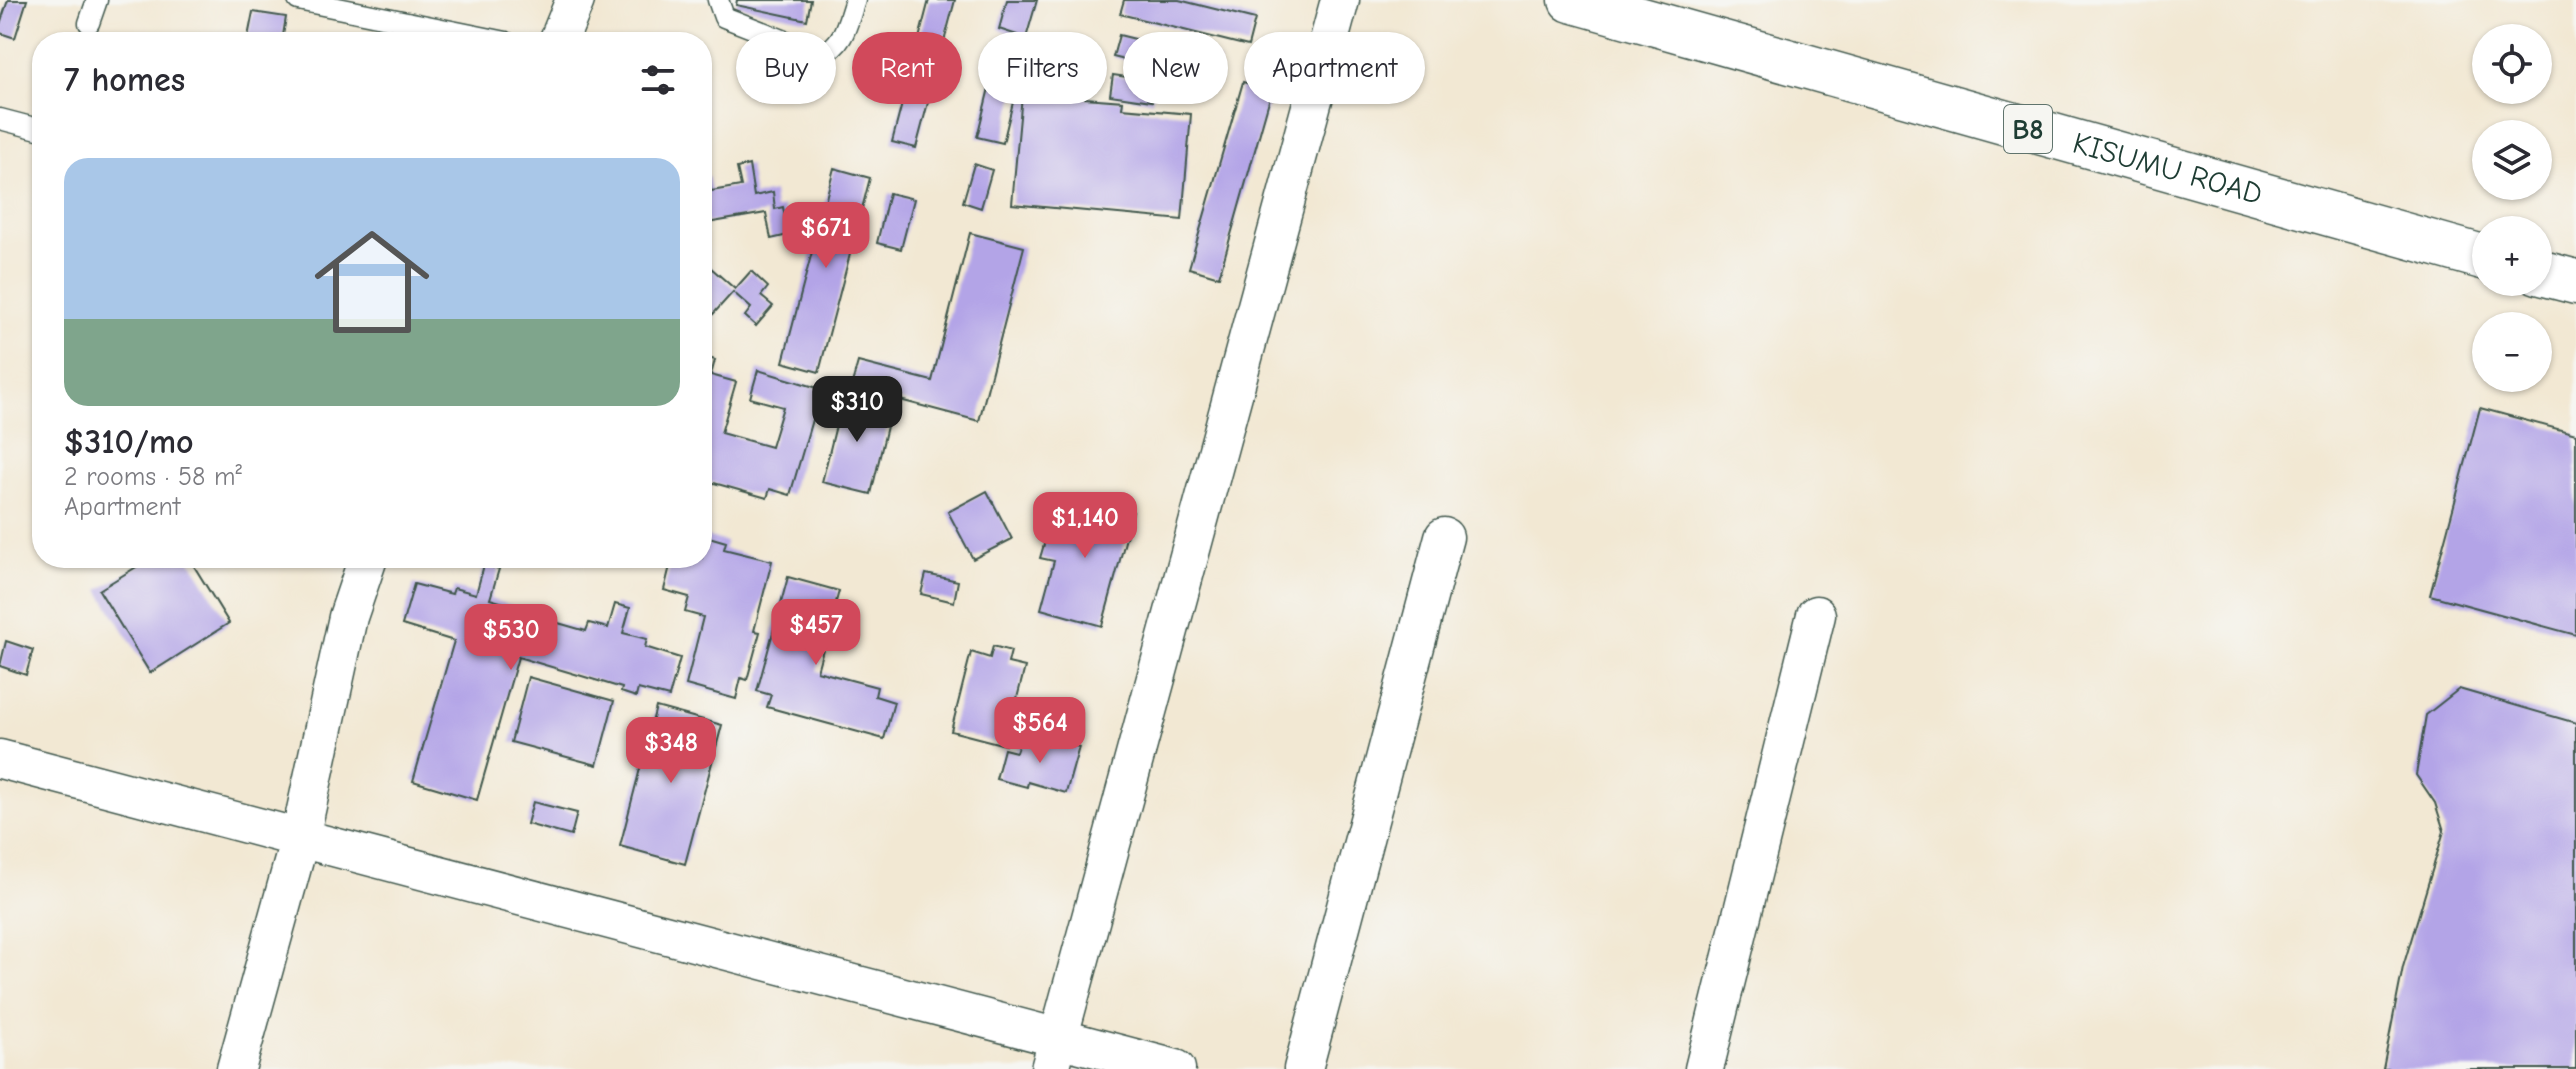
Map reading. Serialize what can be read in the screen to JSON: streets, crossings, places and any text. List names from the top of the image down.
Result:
{
  "streets": {
    "highway": ["B8", "KISUMU ROAD"]
  },
  "page": {
    "map_buttons": ["+", "−"],
    "chip": [
      "Buy",
      "Rent",
      "Filters",
      "New",
      "Apartment"
    ],
    "heading": "7 homes",
    "list": [
      {
        "name": "$310/mo",
        "note": "2 rooms · 58 m² · Apartment"
      }
    ],
    "price": [
      "$671",
      "$310",
      "$1,140",
      "$457",
      "$530",
      "$564",
      "$348"
    ]
  }
}
